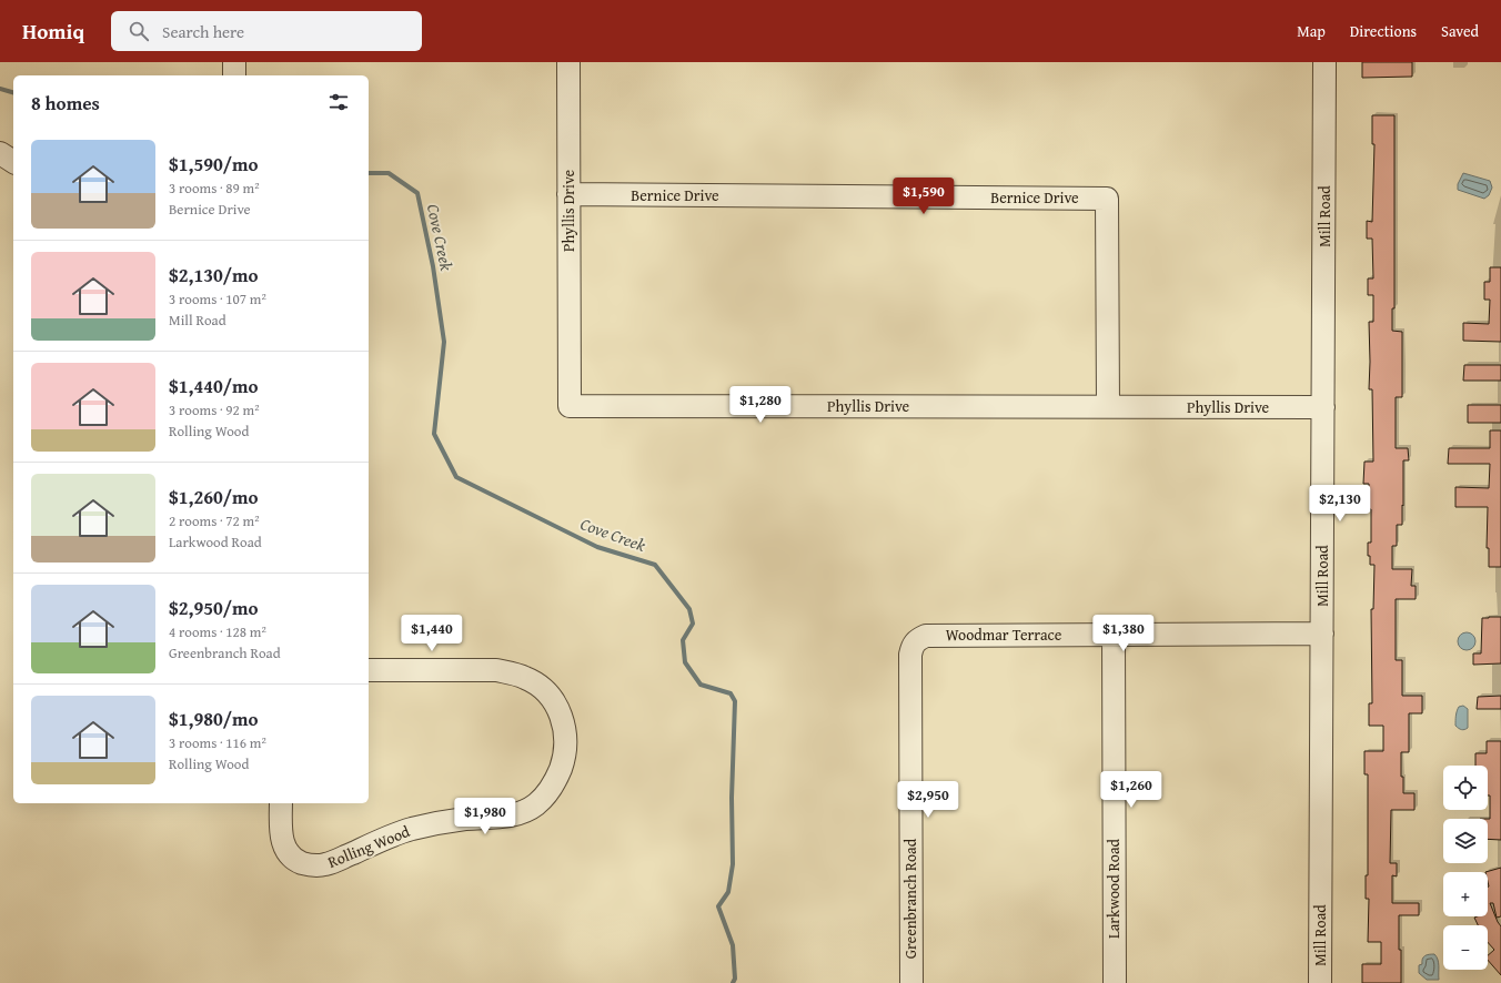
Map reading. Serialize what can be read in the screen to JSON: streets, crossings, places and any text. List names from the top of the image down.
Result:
{
  "streets": {
    "street": [
      "Bernice Drive",
      "Phyllis Drive",
      "Mill Road",
      "Woodmar Terrace",
      "Rolling Wood",
      "Larkwood Road",
      "Greenbranch Road"
    ]
  },
  "crossings": [
    ["Bernice Drive", "Phyllis Drive"],
    ["Phyllis Drive", "Mill Road"],
    ["Mill Road", "Woodmar Terrace"],
    ["Woodmar Terrace", "Larkwood Road"],
    ["Woodmar Terrace", "Greenbranch Road"]
  ],
  "water": ["Cove Creek"],
  "page": {
    "header": "Homiq",
    "search": "Search here",
    "nav": ["Map", "Directions", "Saved"],
    "heading": "8 homes",
    "list": [
      {
        "name": "$1,590/mo",
        "note": "3 rooms · 89 m² · Bernice Drive"
      },
      {
        "name": "$2,130/mo",
        "note": "3 rooms · 107 m² · Mill Road"
      },
      {
        "name": "$1,440/mo",
        "note": "3 rooms · 92 m² · Rolling Wood"
      },
      {
        "name": "$1,260/mo",
        "note": "2 rooms · 72 m² · Larkwood Road"
      },
      {
        "name": "$2,950/mo",
        "note": "4 rooms · 128 m² · Greenbranch Road"
      },
      {
        "name": "$1,980/mo",
        "note": "3 rooms · 116 m² · Rolling Wood"
      }
    ],
    "price": [
      "$1,590",
      "$1,280",
      "$2,130",
      "$1,440",
      "$1,380",
      "$1,260",
      "$2,950",
      "$1,980"
    ],
    "map_buttons": ["+", "−"]
  }
}
